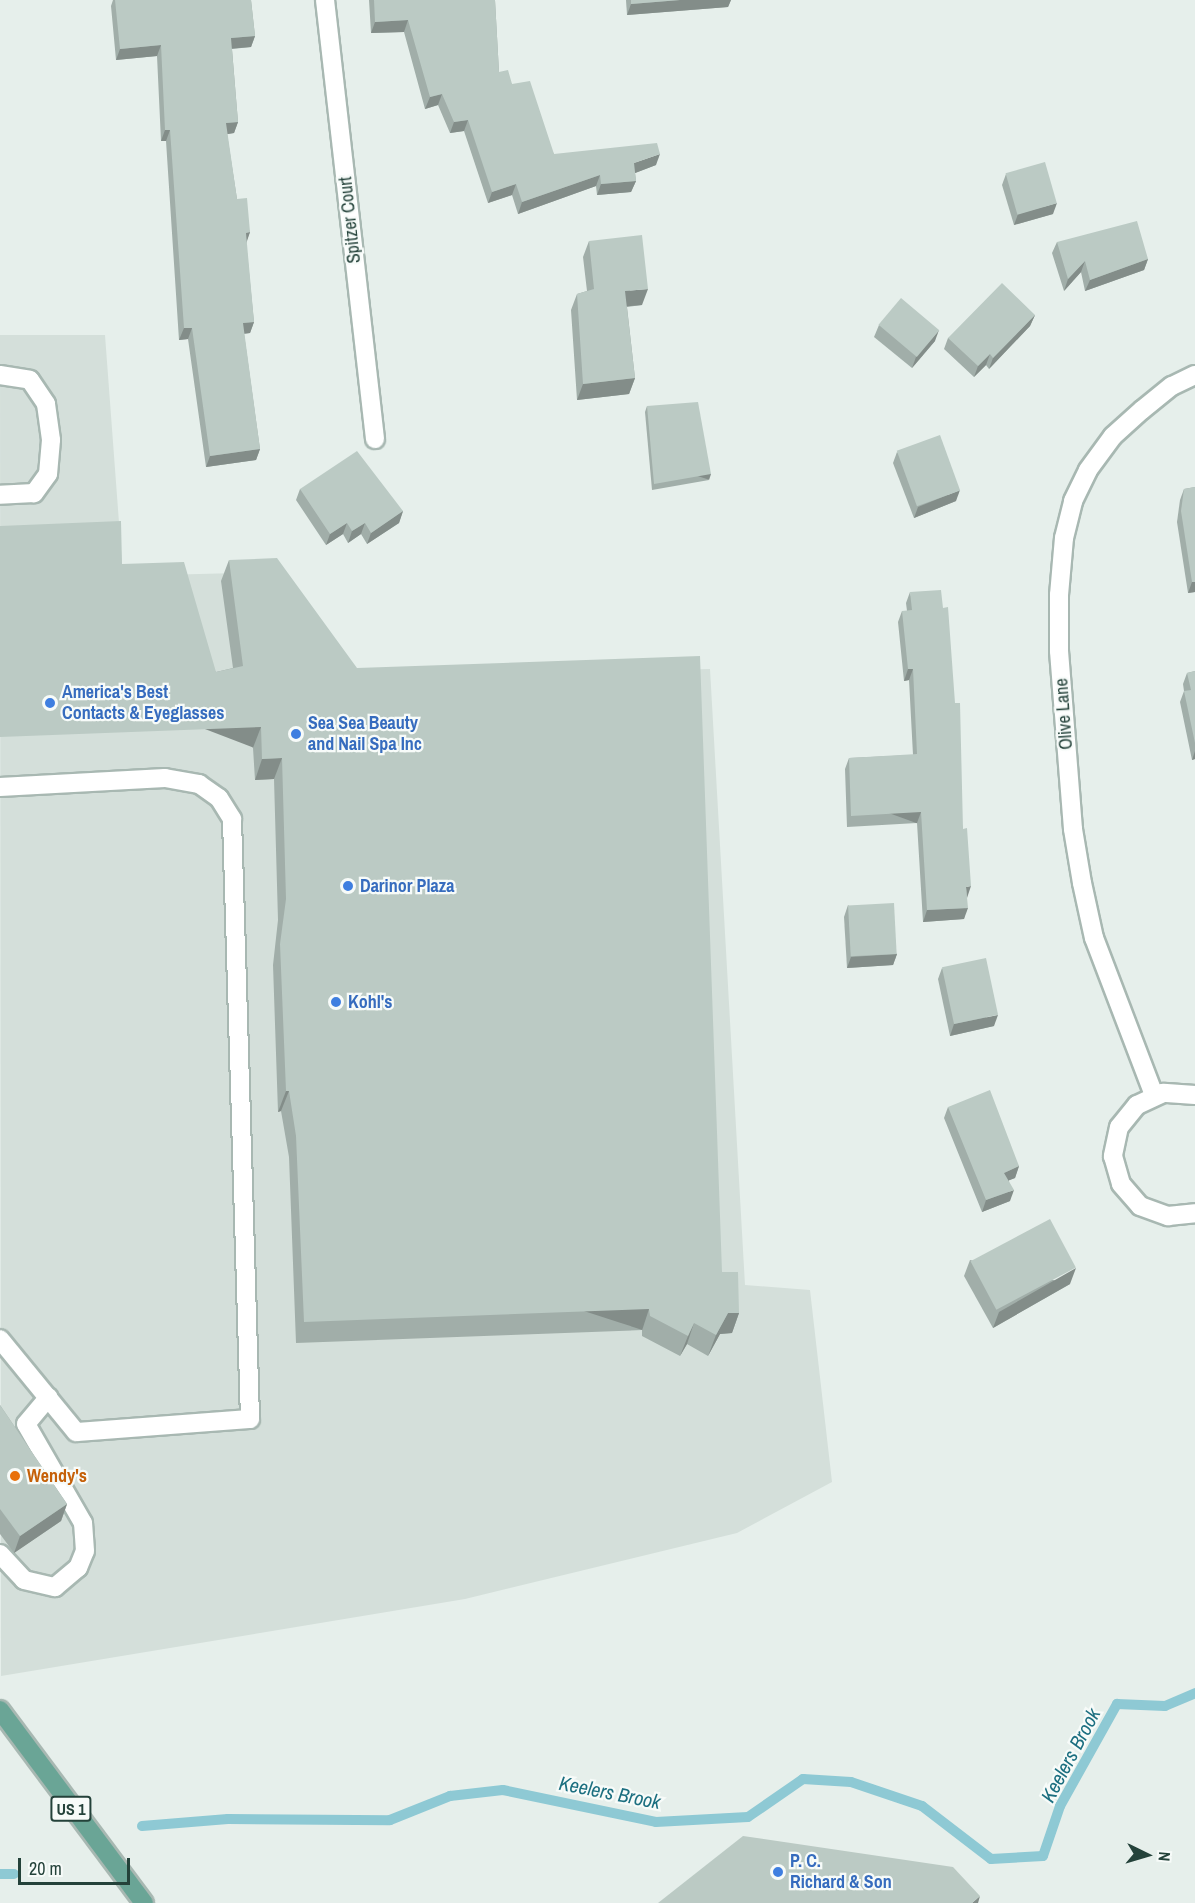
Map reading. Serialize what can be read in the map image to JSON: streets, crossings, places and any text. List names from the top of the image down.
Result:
{
  "streets": {
    "main road": ["US 1"],
    "street": ["Spitzer Court", "Olive Lane"]
  },
  "water": ["Keelers Brook"],
  "places": [
    "America's Best Contacts & Eyeglasses",
    "Sea Sea Beauty and Nail Spa Inc",
    "Darinor Plaza",
    "Kohl's",
    "Wendy's",
    "P. C. Richard & Son"
  ],
  "scale_bar": "20 m",
  "north": "right"
}
